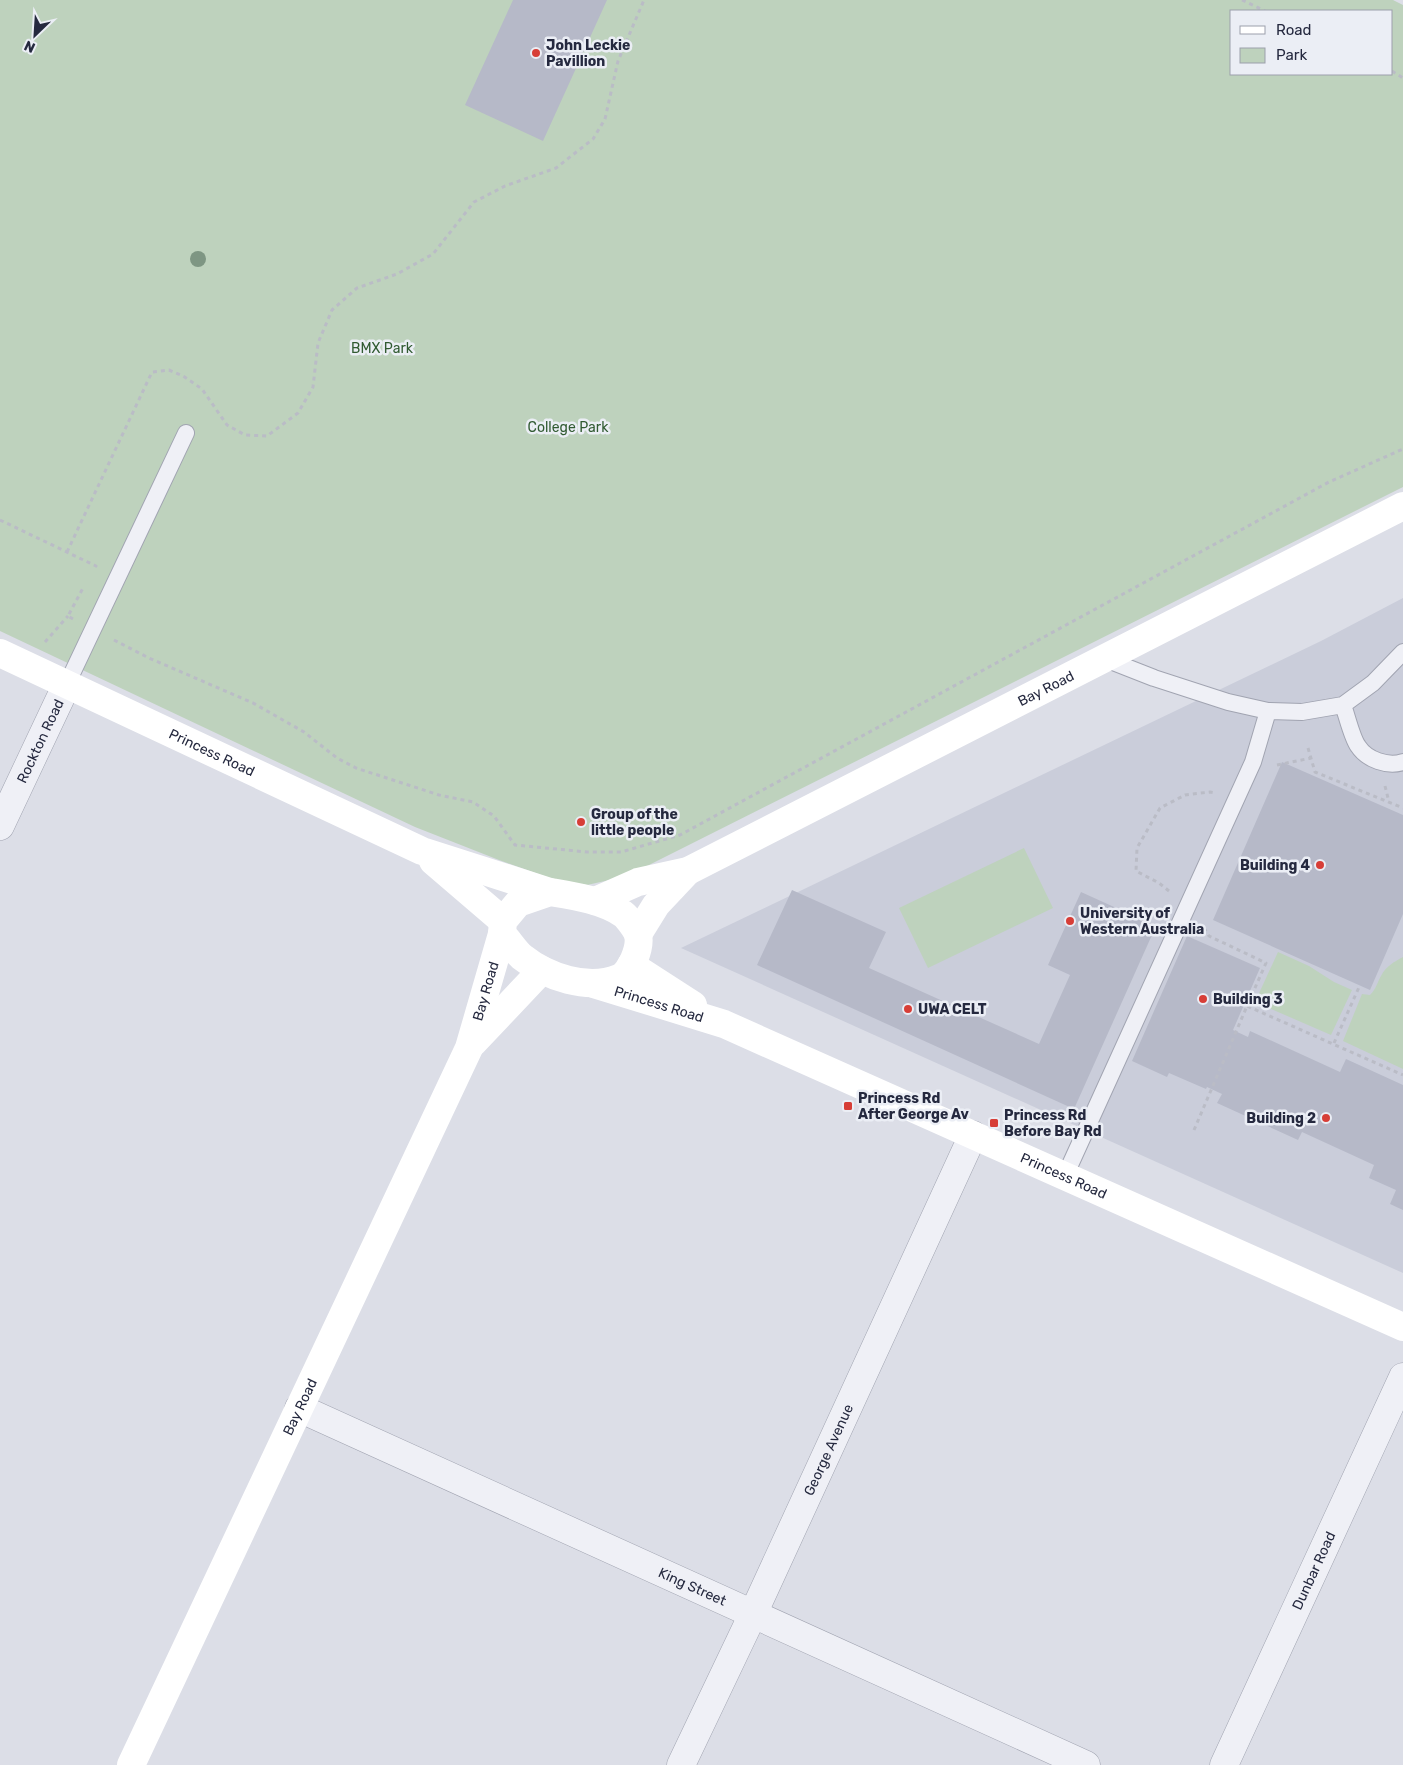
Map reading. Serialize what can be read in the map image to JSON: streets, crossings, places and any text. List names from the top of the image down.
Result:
{
  "streets": {
    "street": [
      "Bay Road",
      "Rockton Road",
      "Princess Road",
      "George Avenue",
      "Dunbar Road",
      "King Street"
    ]
  },
  "crossings": [
    ["Bay Road", "Princess Road"],
    ["Bay Road", "King Street"],
    ["Rockton Road", "Princess Road"],
    ["Princess Road", "George Avenue"],
    ["George Avenue", "King Street"]
  ],
  "parks": ["BMX Park", "College Park"],
  "places": {
    "other": [
      "John Leckie Pavillion",
      "Group of the little people",
      "Building 4",
      "University of Western Australia",
      "Building 3",
      "UWA CELT",
      "Building 2"
    ],
    "transit": ["Princess Rd After George Av", "Princess Rd Before Bay Rd"]
  },
  "legend": ["Road", "Park"],
  "north": "bottom left"
}
